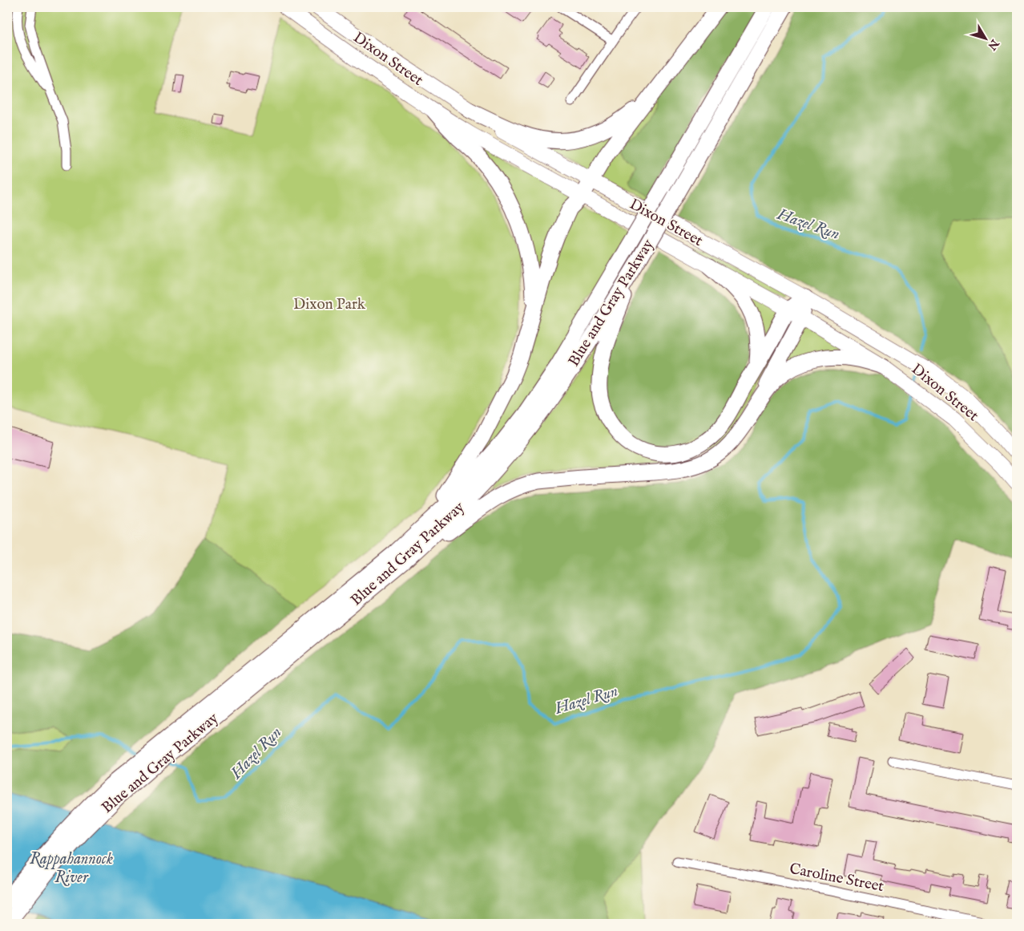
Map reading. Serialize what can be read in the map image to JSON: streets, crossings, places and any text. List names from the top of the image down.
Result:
{
  "streets": {
    "highway": ["Blue and Gray Parkway"],
    "main road": ["Dixon Street"],
    "street": ["Caroline Street"]
  },
  "water": ["Hazel Run", "Rappahannock River"],
  "parks": ["Dixon Park"],
  "north": "bottom right"
}
